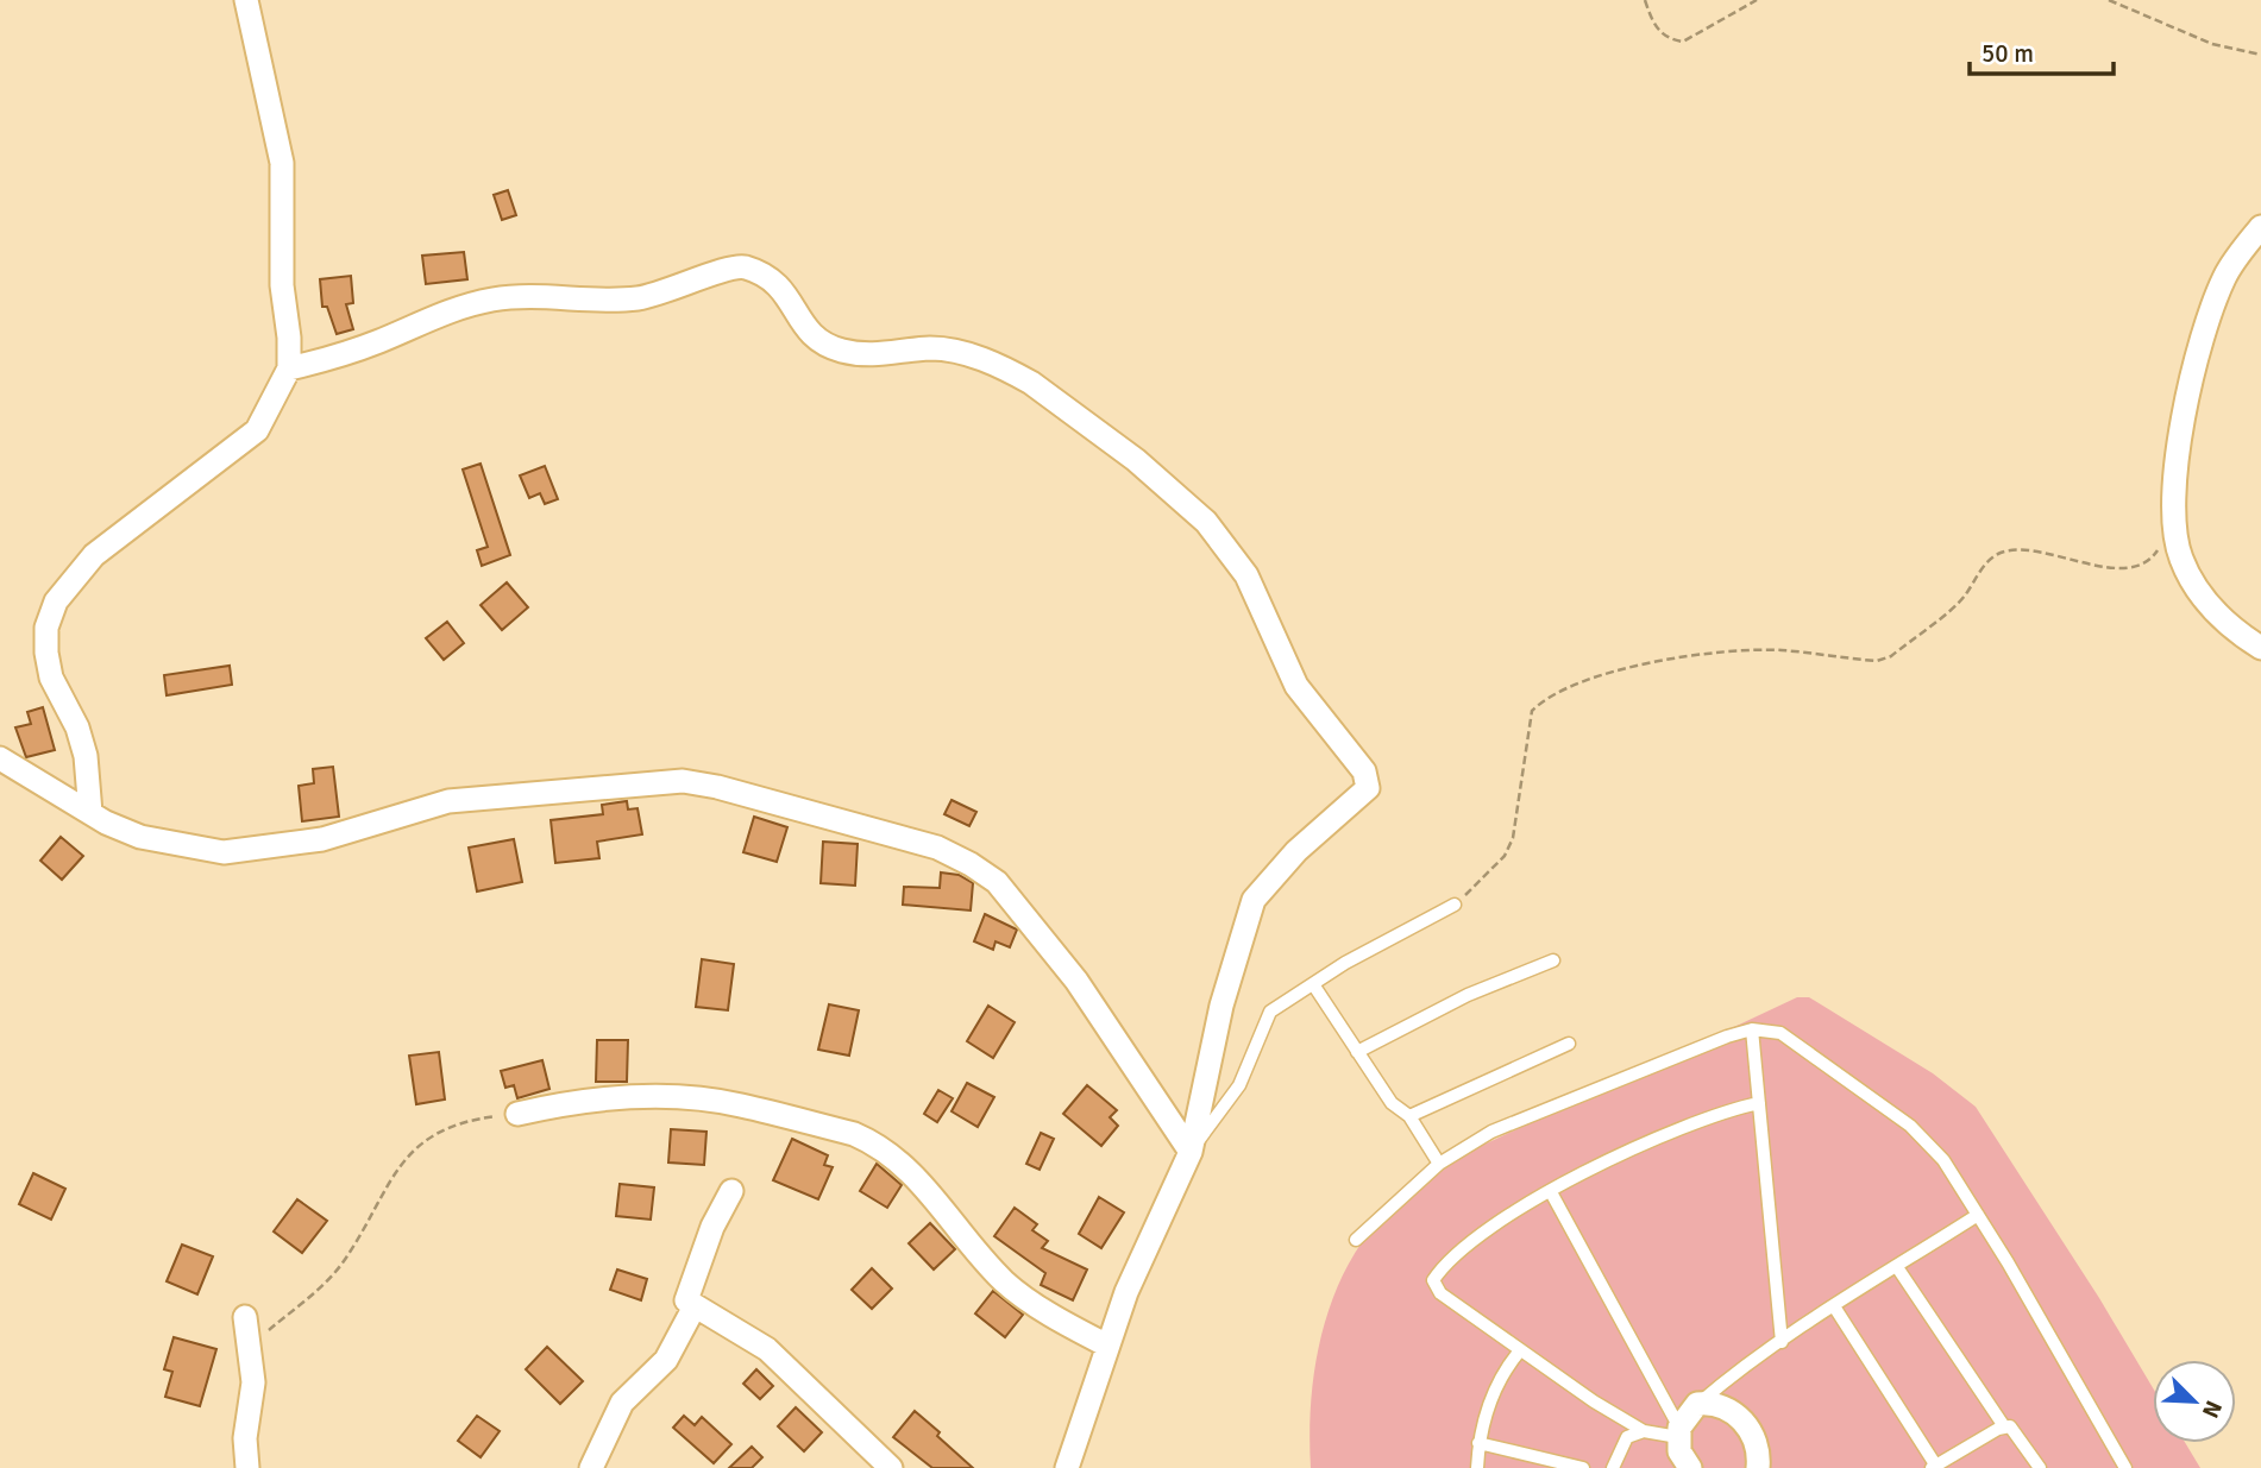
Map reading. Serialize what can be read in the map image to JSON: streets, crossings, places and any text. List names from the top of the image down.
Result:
{
  "scale_bar": "50 m",
  "north": "bottom right"
}
